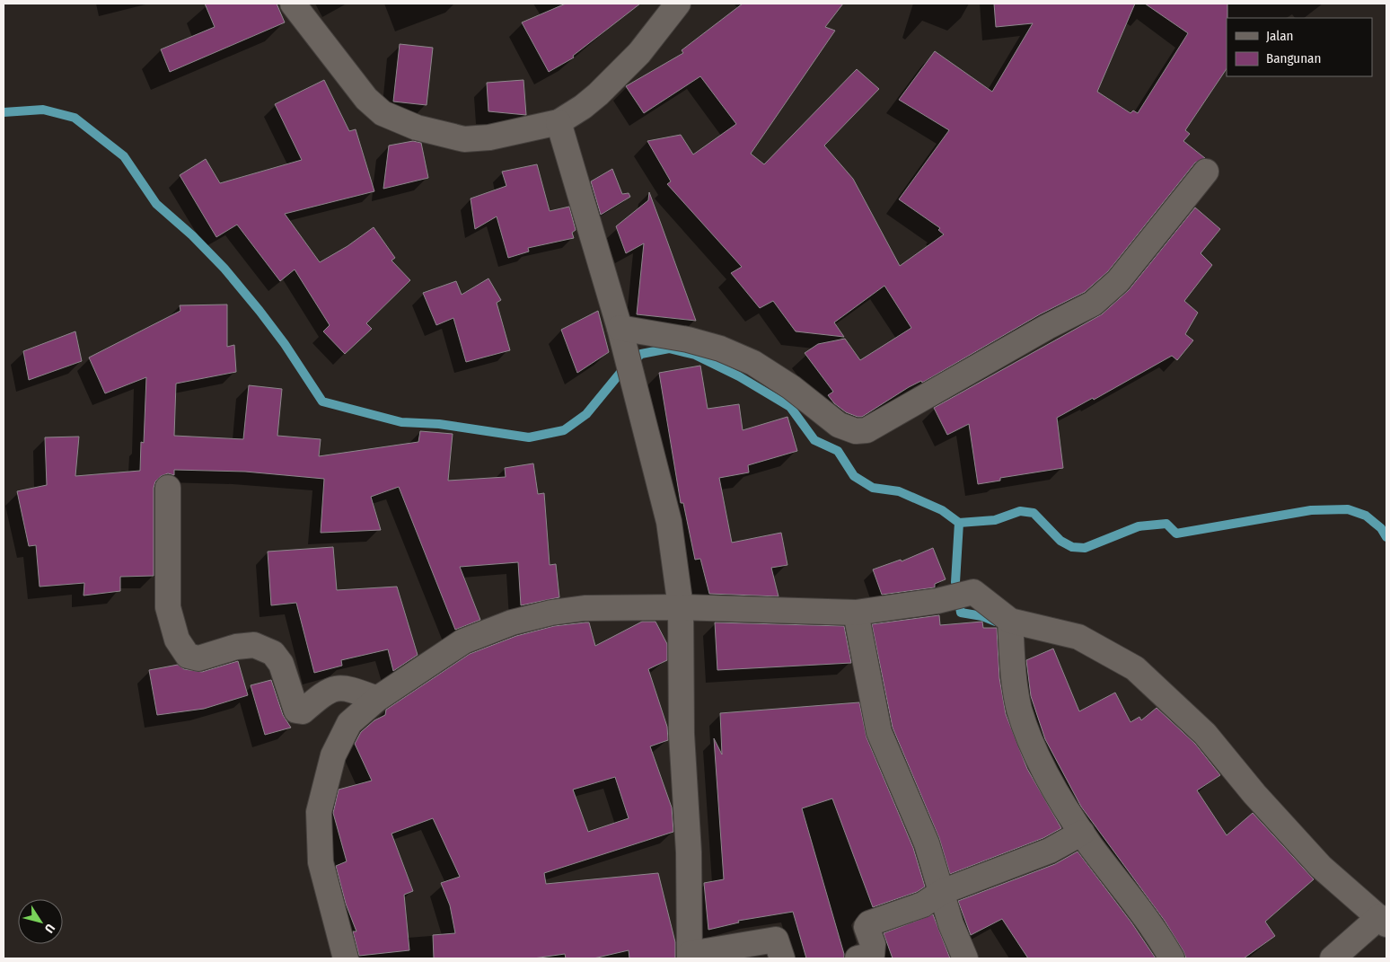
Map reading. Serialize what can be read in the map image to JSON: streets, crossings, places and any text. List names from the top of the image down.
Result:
{
  "legend": ["Jalan", "Bangunan"],
  "north": "bottom right"
}
